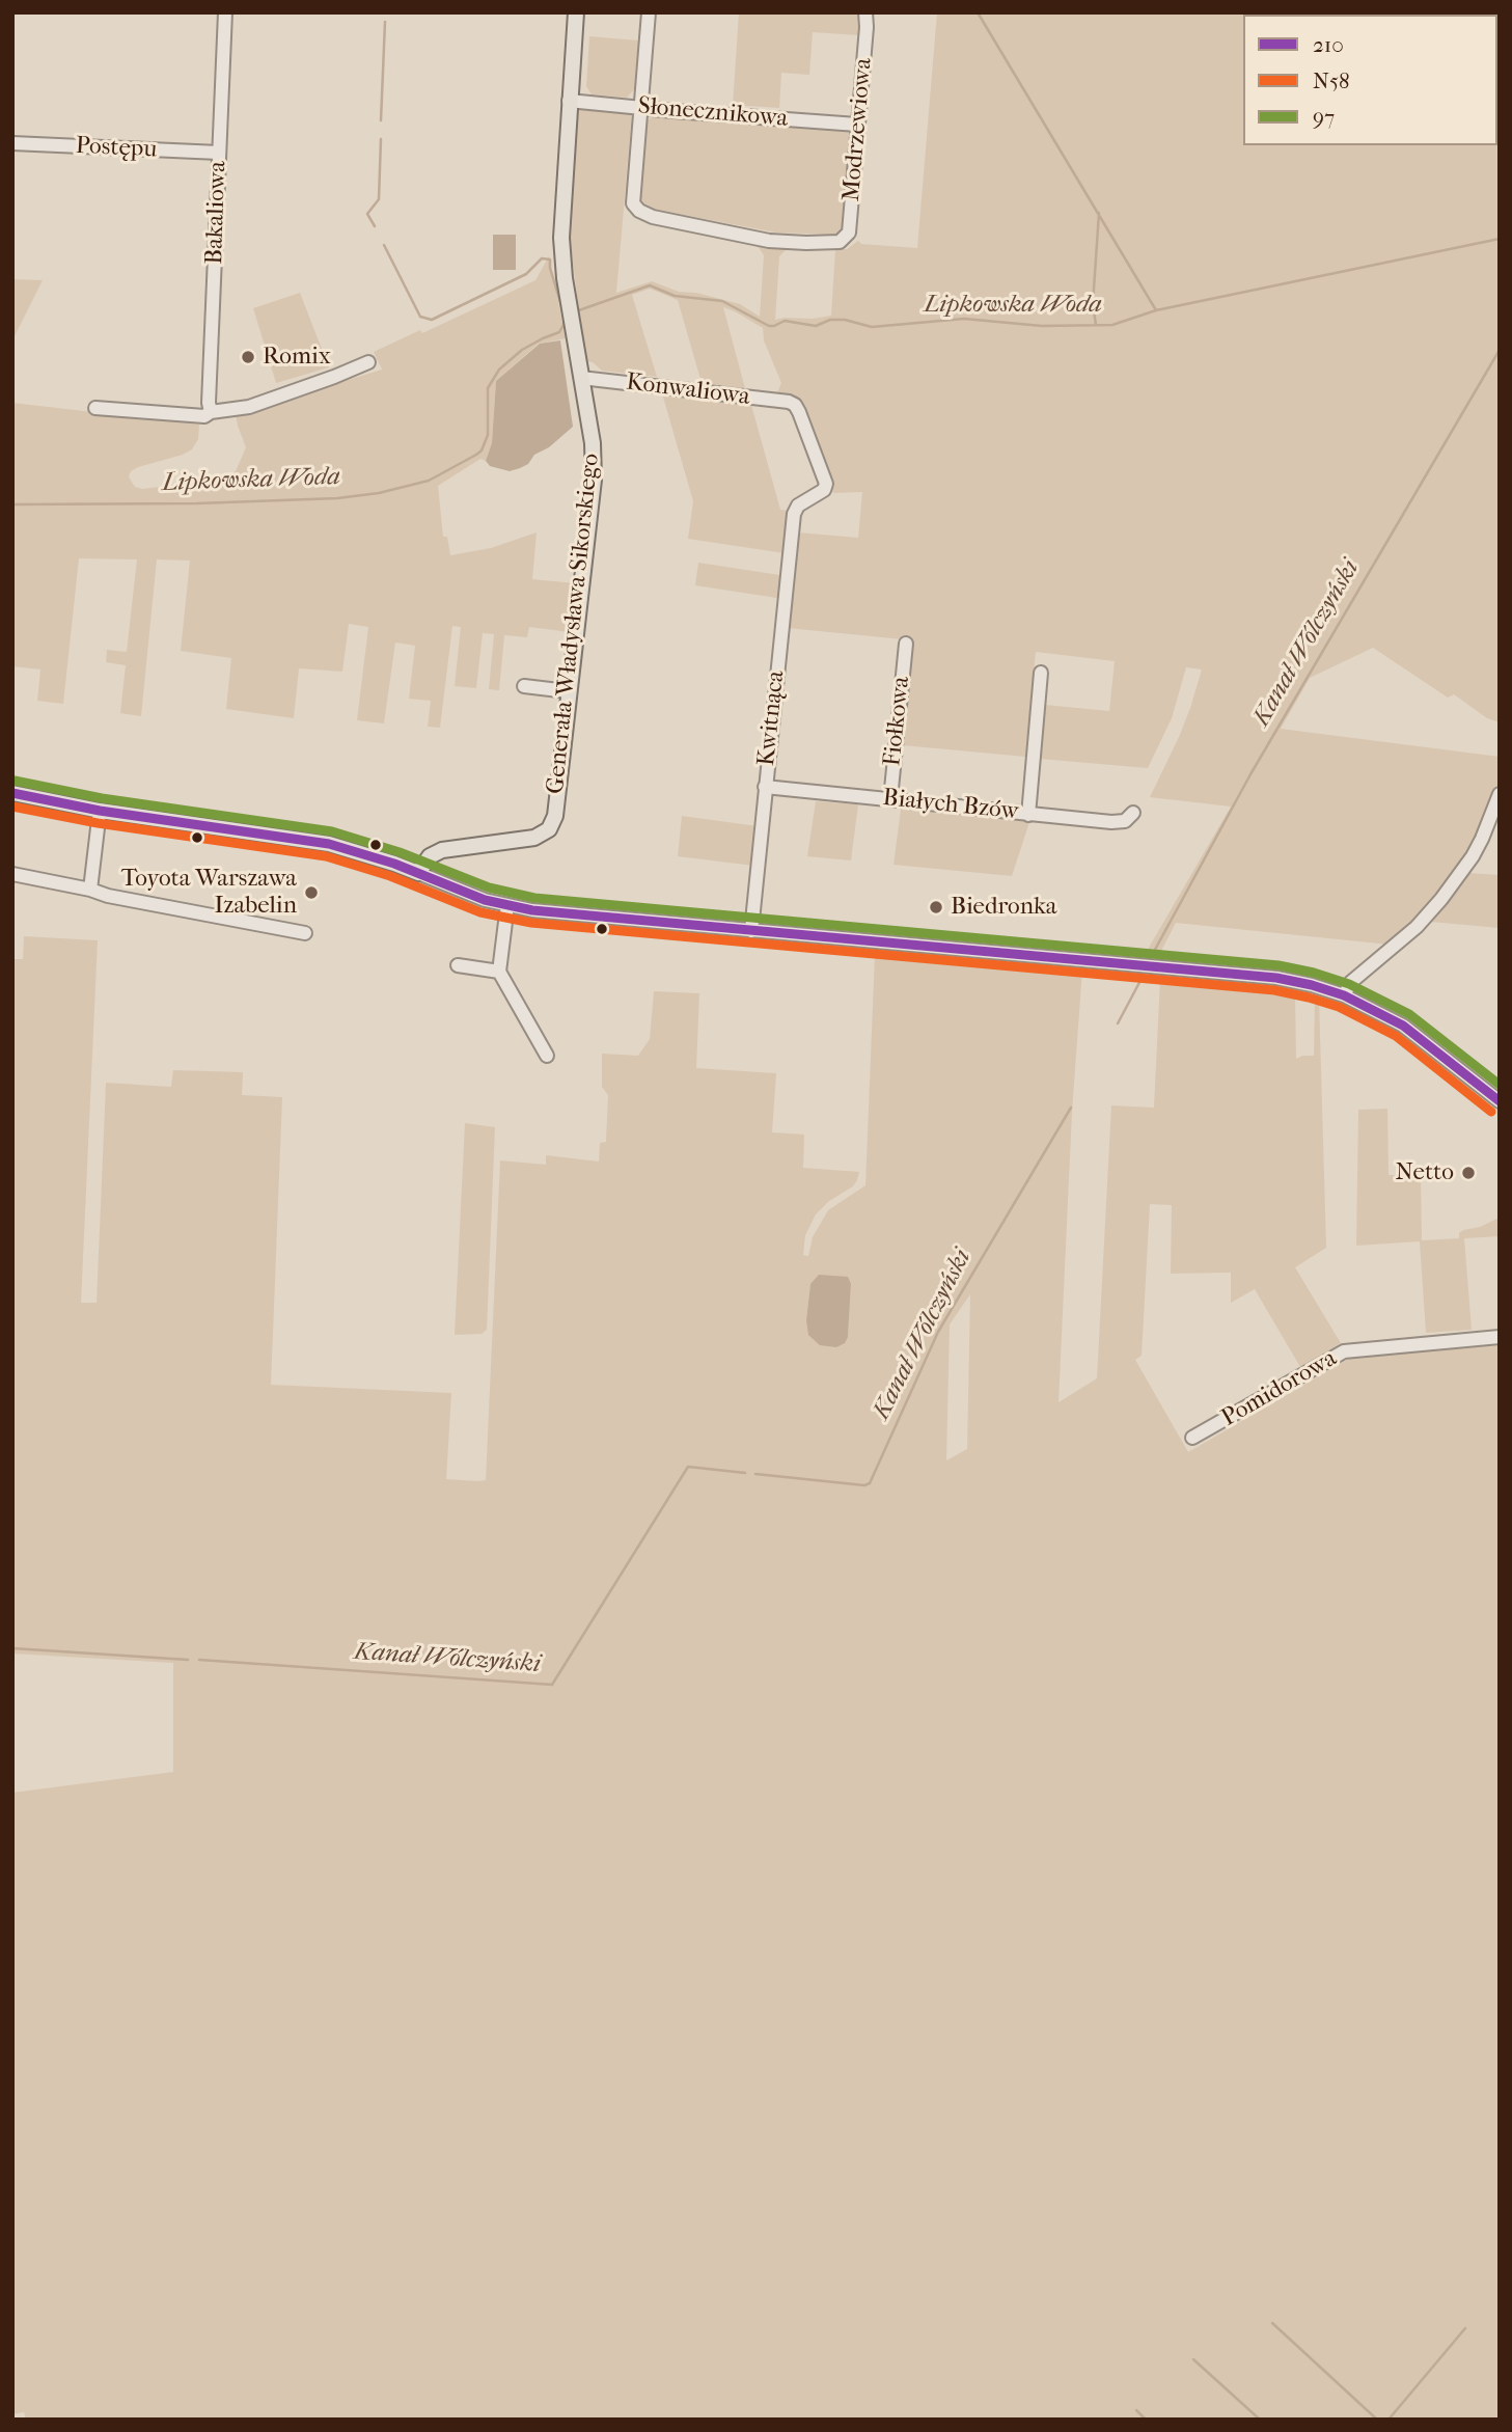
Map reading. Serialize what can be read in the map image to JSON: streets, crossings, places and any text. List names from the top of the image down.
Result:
{
  "streets": {
    "main road": ["Generała Władysława Sikorskiego"],
    "street": [
      "Słonecznikowa",
      "Modrzewiowa",
      "Postępu",
      "Bakaliowa",
      "Konwaliowa",
      "Kwitnąca",
      "Fiołkowa",
      "Białych Bzów",
      "Pomidorowa"
    ]
  },
  "crossings": [
    ["Słonecznikowa", "Modrzewiowa"],
    ["Słonecznikowa", "Generała Władysława Sikorskiego"],
    ["Postępu", "Bakaliowa"],
    ["Konwaliowa", "Generała Władysława Sikorskiego"],
    ["Konwaliowa", "Kwitnąca"],
    ["Kwitnąca", "Białych Bzów"],
    ["Fiołkowa", "Białych Bzów"]
  ],
  "water": ["Lipkowska Woda", "Kanał Wólczyński"],
  "places": [
    "Romix",
    "Toyota Warszawa Izabelin",
    "Biedronka",
    "Netto"
  ],
  "lines": ["transit line 97", "transit line 210", "transit line N58"],
  "legend": ["210", "N58", "97"]
}
